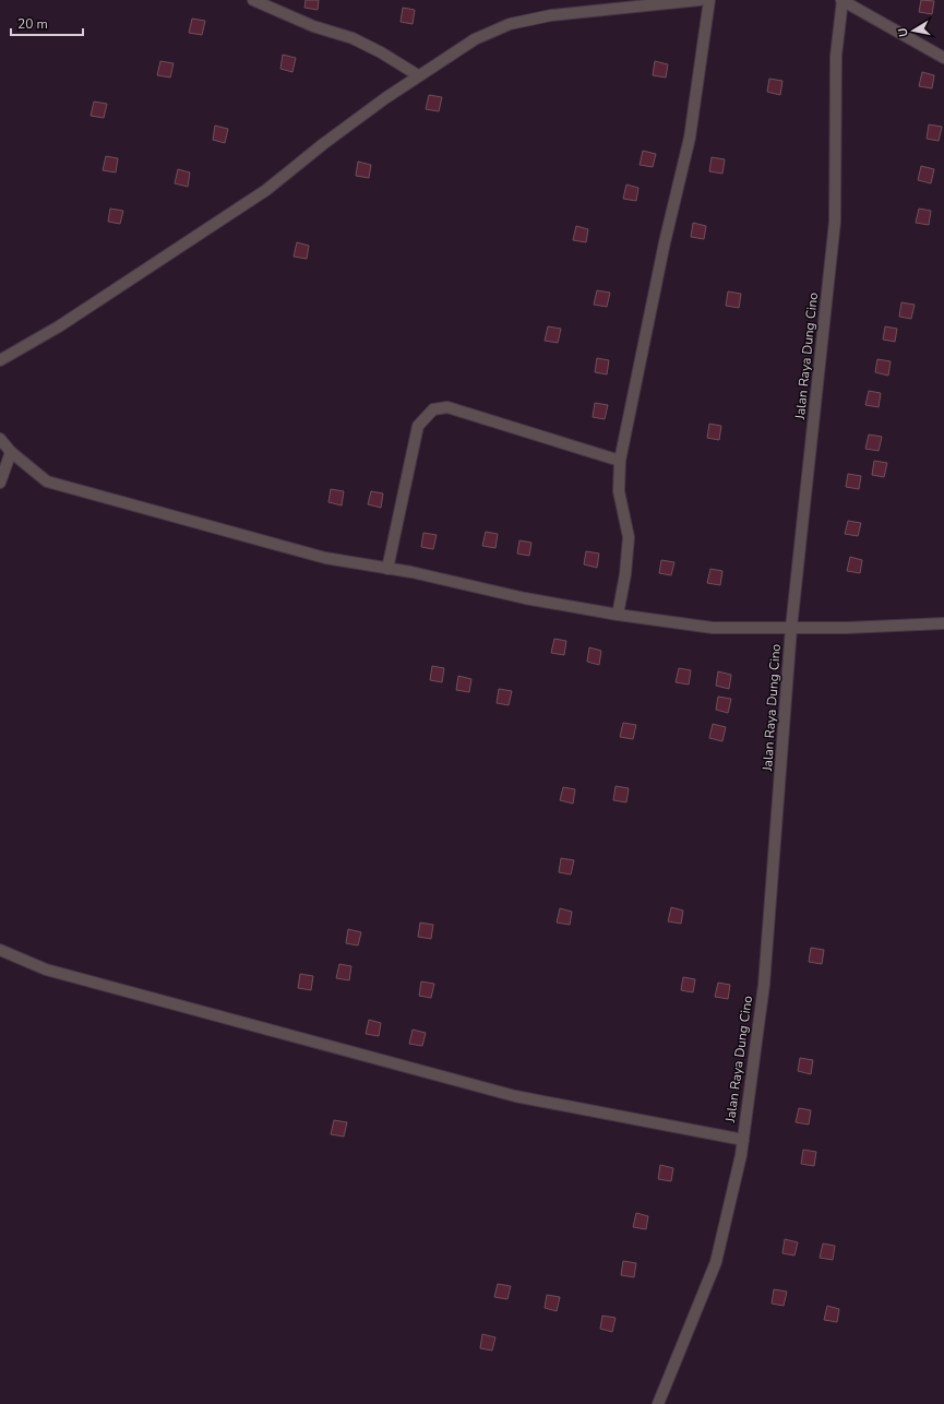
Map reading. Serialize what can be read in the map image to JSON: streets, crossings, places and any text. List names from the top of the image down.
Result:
{
  "streets": {
    "street": ["Jalan Raya Dung Cino"]
  },
  "scale_bar": "20 m",
  "north": "left"
}
